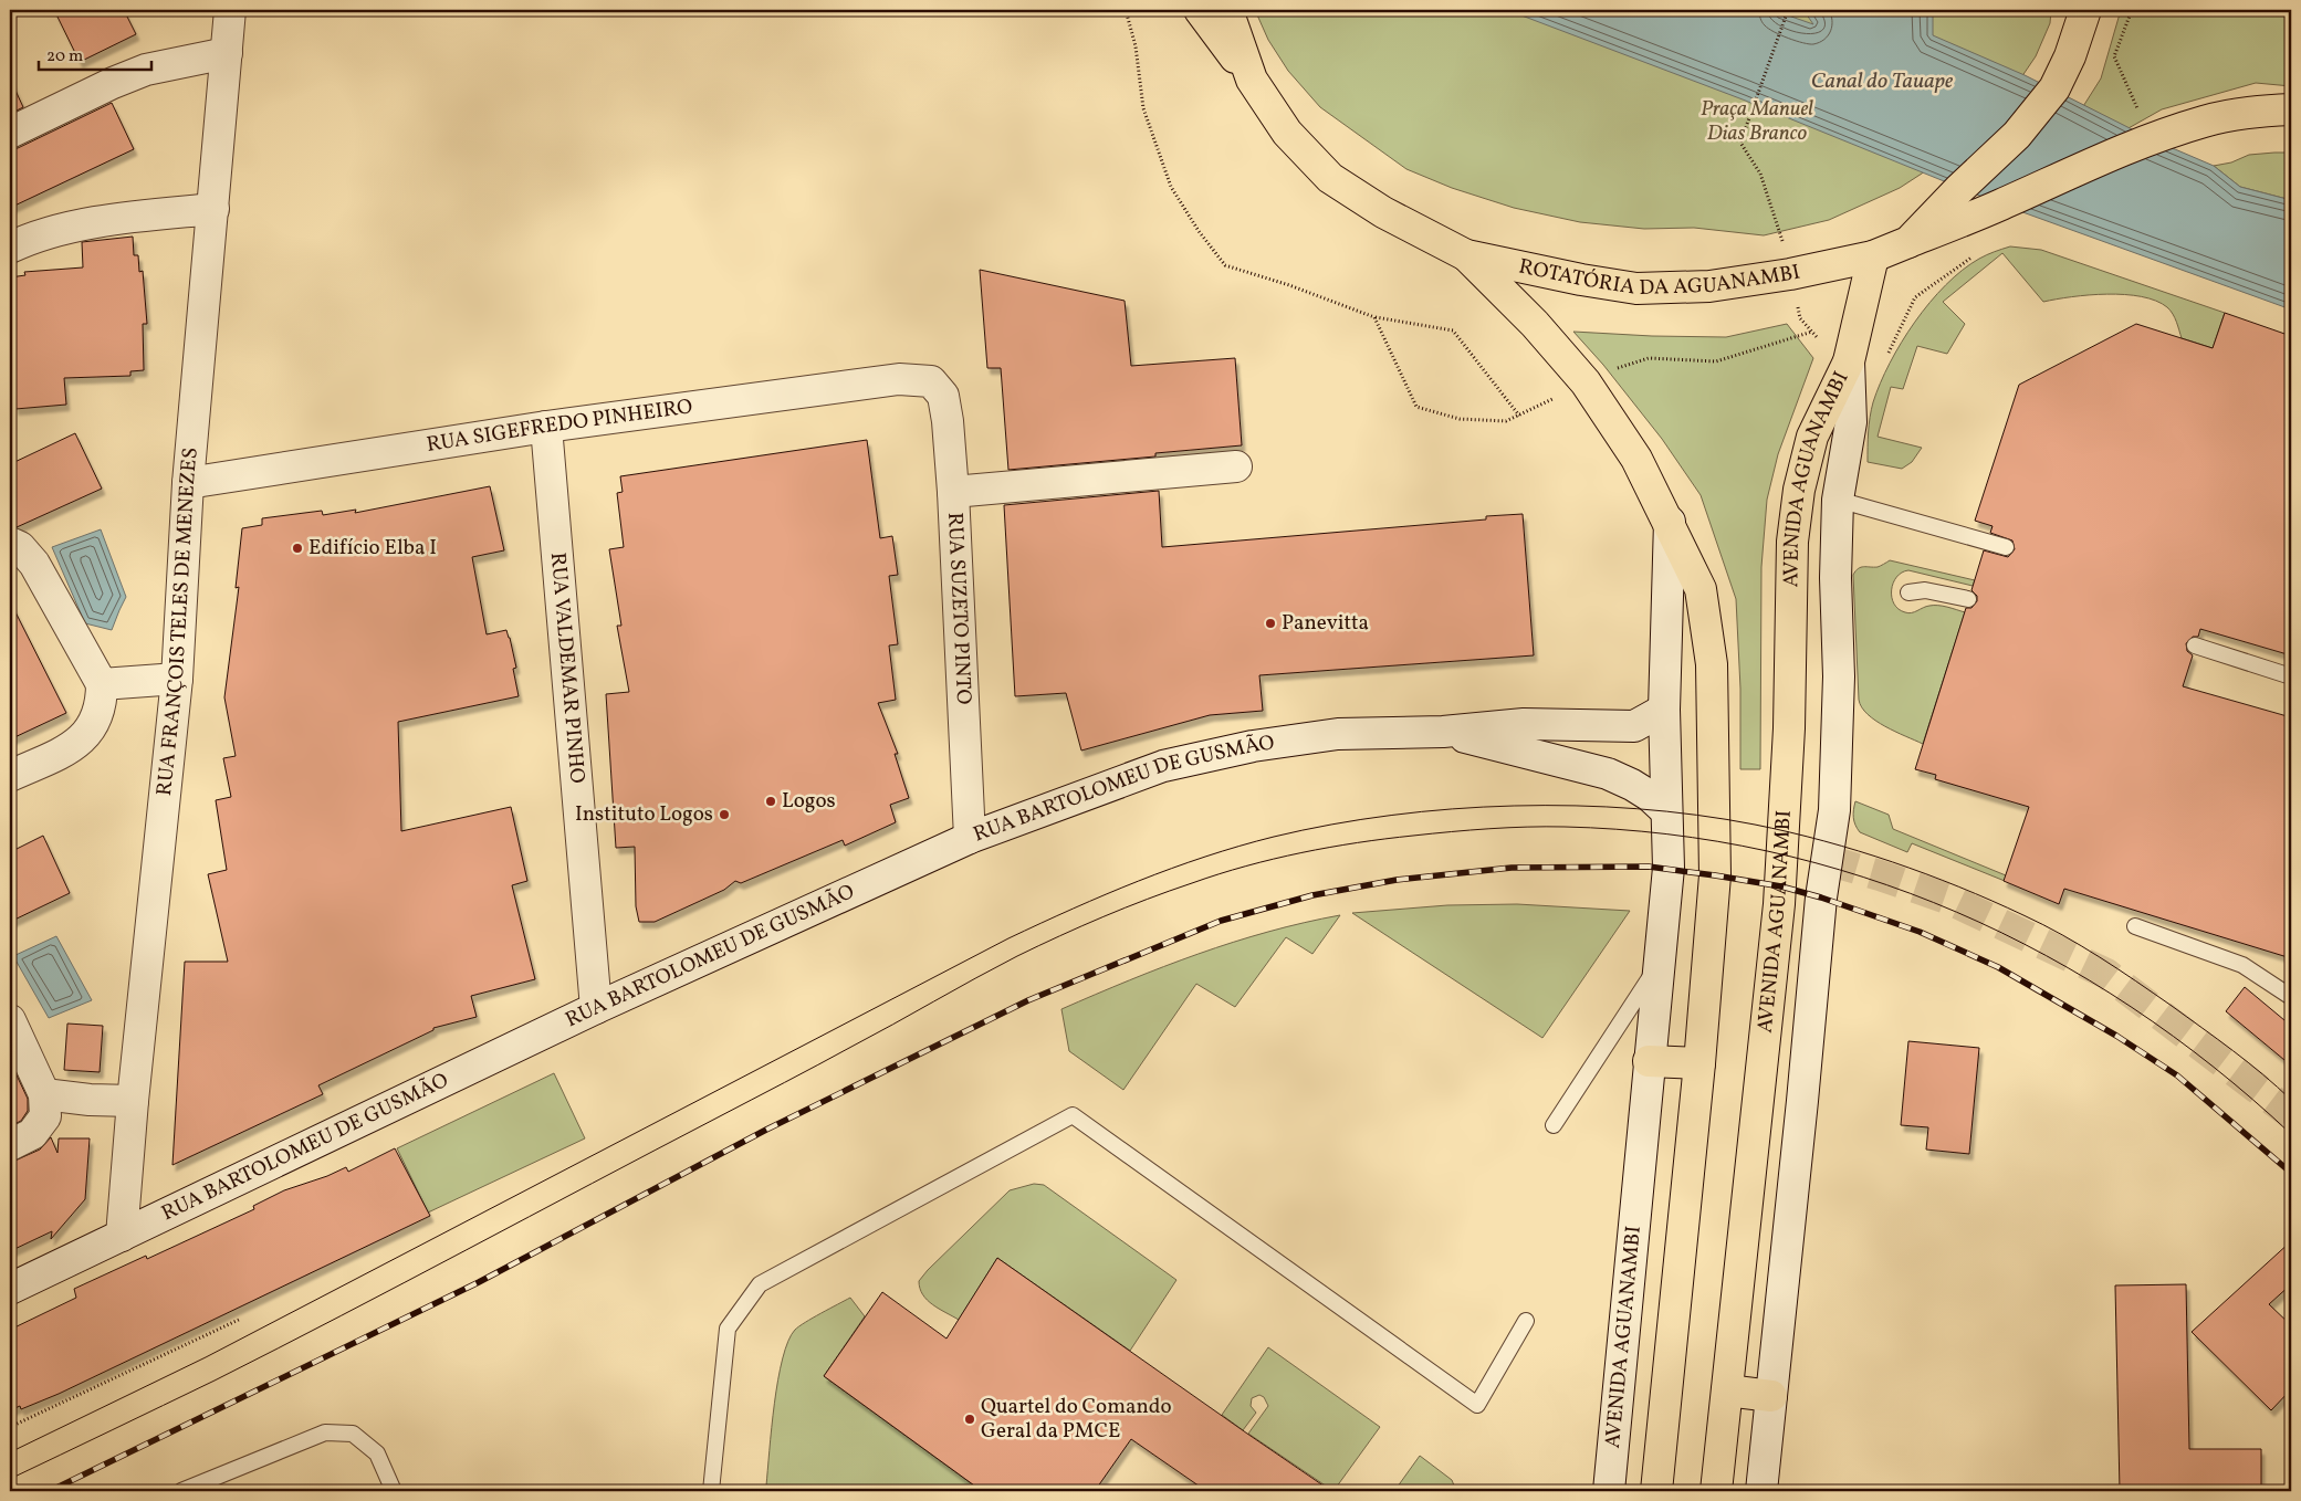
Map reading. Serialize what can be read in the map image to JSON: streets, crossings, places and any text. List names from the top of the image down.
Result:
{
  "streets": {
    "main road": ["ROTATÓRIA DA AGUANAMBI", "AVENIDA AGUANAMBI"],
    "street": [
      "RUA SIGEFREDO PINHEIRO",
      "RUA SUZETO PINTO",
      "RUA FRANÇOIS TELES DE MENEZES",
      "RUA VALDEMAR PINHO",
      "RUA BARTOLOMEU DE GUSMÃO"
    ]
  },
  "crossings": [
    ["ROTATÓRIA DA AGUANAMBI", "AVENIDA AGUANAMBI"],
    ["RUA SIGEFREDO PINHEIRO", "RUA SUZETO PINTO"],
    ["RUA SIGEFREDO PINHEIRO", "RUA FRANÇOIS TELES DE MENEZES"],
    ["RUA SIGEFREDO PINHEIRO", "RUA VALDEMAR PINHO"],
    ["AVENIDA AGUANAMBI", "RUA BARTOLOMEU DE GUSMÃO"],
    ["RUA SUZETO PINTO", "RUA BARTOLOMEU DE GUSMÃO"],
    ["RUA FRANÇOIS TELES DE MENEZES", "RUA BARTOLOMEU DE GUSMÃO"],
    ["RUA VALDEMAR PINHO", "RUA BARTOLOMEU DE GUSMÃO"]
  ],
  "water": ["Canal do Tauape"],
  "parks": ["Praça Manuel Dias Branco"],
  "places": [
    "Edifício Elba I",
    "Panevitta",
    "Logos",
    "Instituto Logos",
    "Quartel do Comando Geral da PMCE"
  ],
  "scale_bar": "20 m"
}
